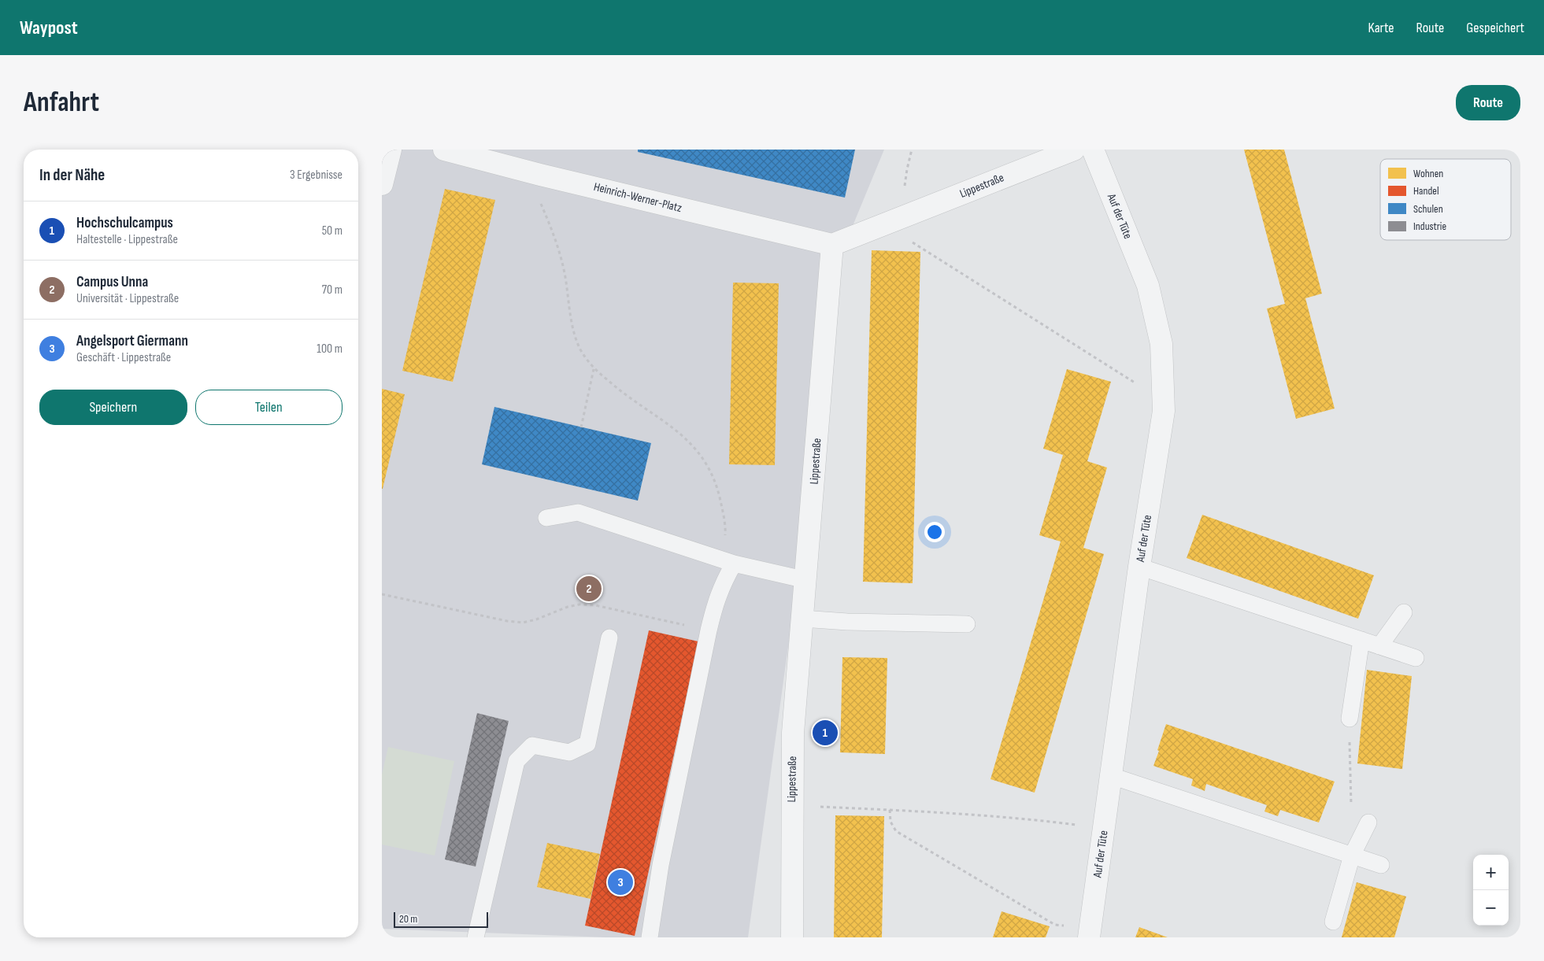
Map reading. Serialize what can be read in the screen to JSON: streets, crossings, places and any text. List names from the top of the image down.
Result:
{
  "streets": {
    "street": ["Lippestraße", "Heinrich-Werner-Platz", "Auf der Tüte"]
  },
  "crossings": [
    ["Lippestraße", "Heinrich-Werner-Platz"]
  ],
  "legend": [
    "Wohnen",
    "Handel",
    "Schulen",
    "Industrie"
  ],
  "scale_bar": "20 m",
  "page": {
    "header": "Waypost",
    "nav": ["Karte", "Route", "Gespeichert"],
    "buttons": [
      "Route",
      ["Speichern", "Teilen"]
    ],
    "title": "Anfahrt",
    "heading": ["In der Nähe", "3 Ergebnisse"],
    "list": [
      {
        "mark": "1",
        "name": "Hochschulcampus",
        "note": "Haltestelle · Lippestraße",
        "value": "50 m"
      },
      {
        "mark": "2",
        "name": "Campus Unna",
        "note": "Universität · Lippestraße",
        "value": "70 m"
      },
      {
        "mark": "3",
        "name": "Angelsport Giermann",
        "note": "Geschäft · Lippestraße",
        "value": "100 m"
      }
    ],
    "pins": ["2", "1", "3"],
    "map_buttons": ["+", "−"],
    "scale": "20 m"
  }
}
